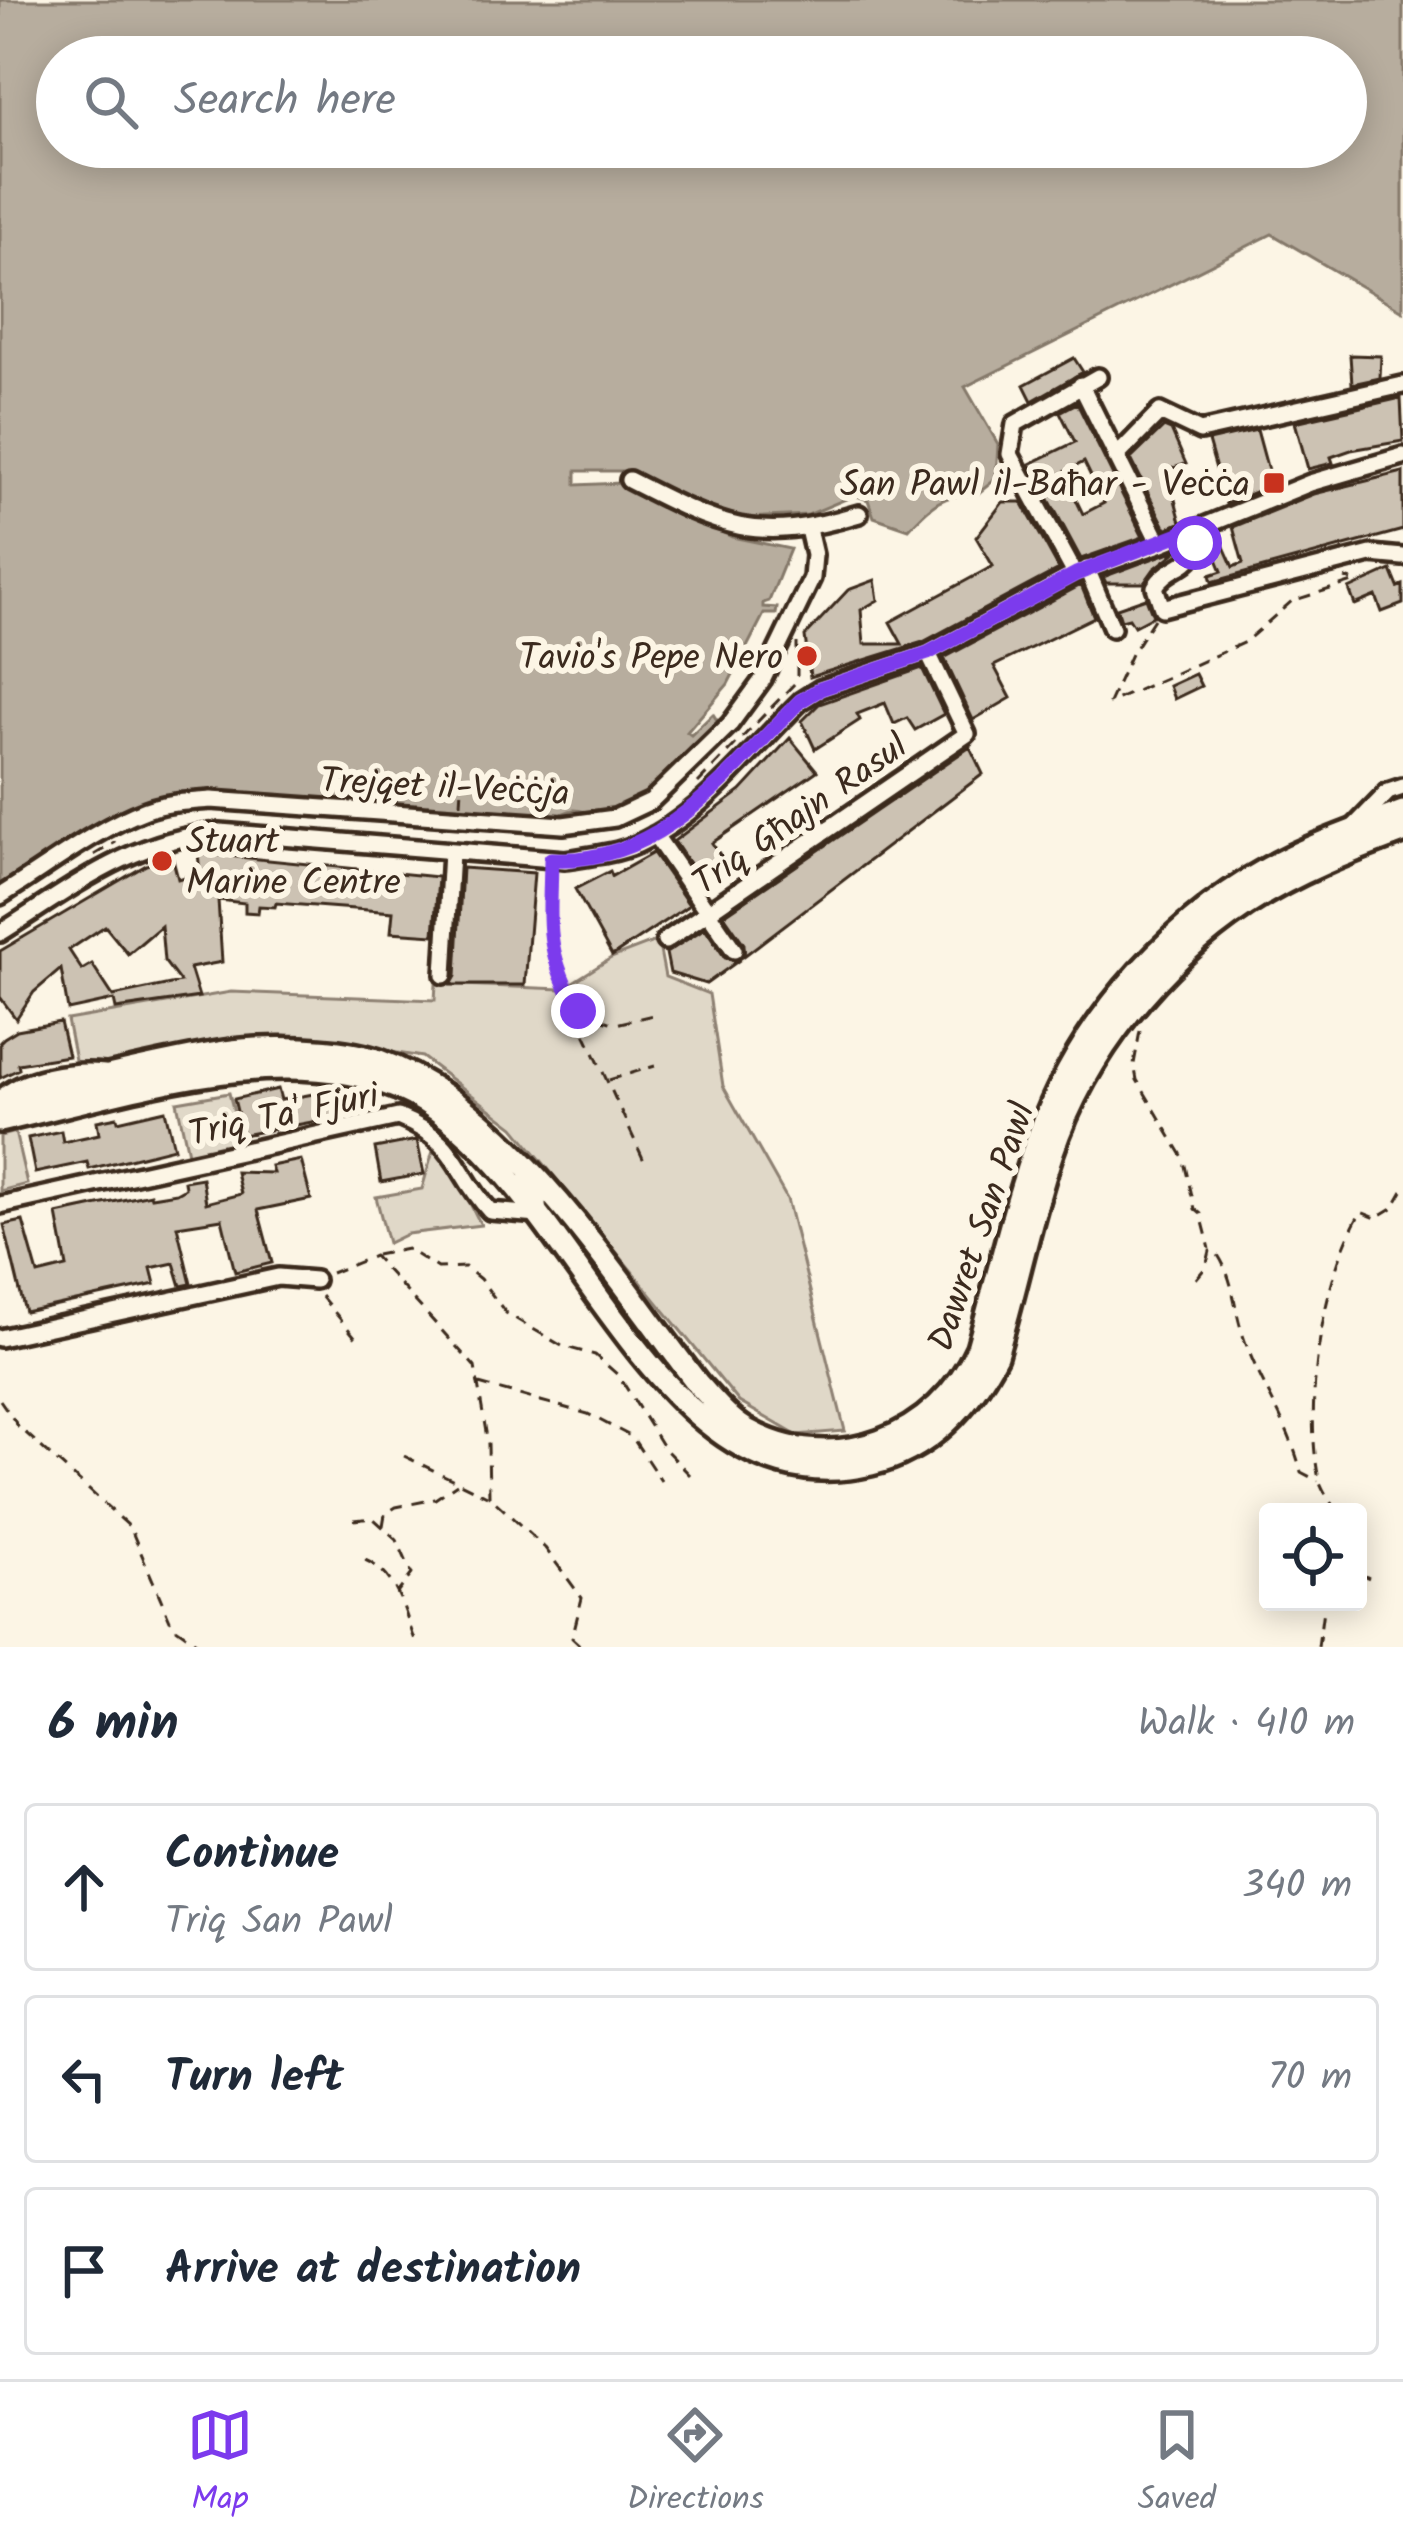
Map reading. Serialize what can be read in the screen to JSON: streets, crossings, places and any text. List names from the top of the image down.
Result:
{
  "streets": {
    "highway": ["Dawret San Pawl"],
    "street": ["Trejqet il-Veċċja", "Triq Għajn Rasul", "Triq Ta' Fjuri"]
  },
  "places": {
    "transit": ["San Pawl il-Baħar - Veċċa"],
    "other": ["Tavio's Pepe Nero", "Stuart Marine Centre"]
  },
  "page": {
    "search": "Search here",
    "heading": ["6 min", "Walk · 410 m"],
    "list": [
      ["Continue", "Triq San Pawl", "340 m"],
      ["Turn left", "70 m"],
      "Arrive at destination"
    ],
    "nav": ["Map", "Directions", "Saved"]
  }
}
